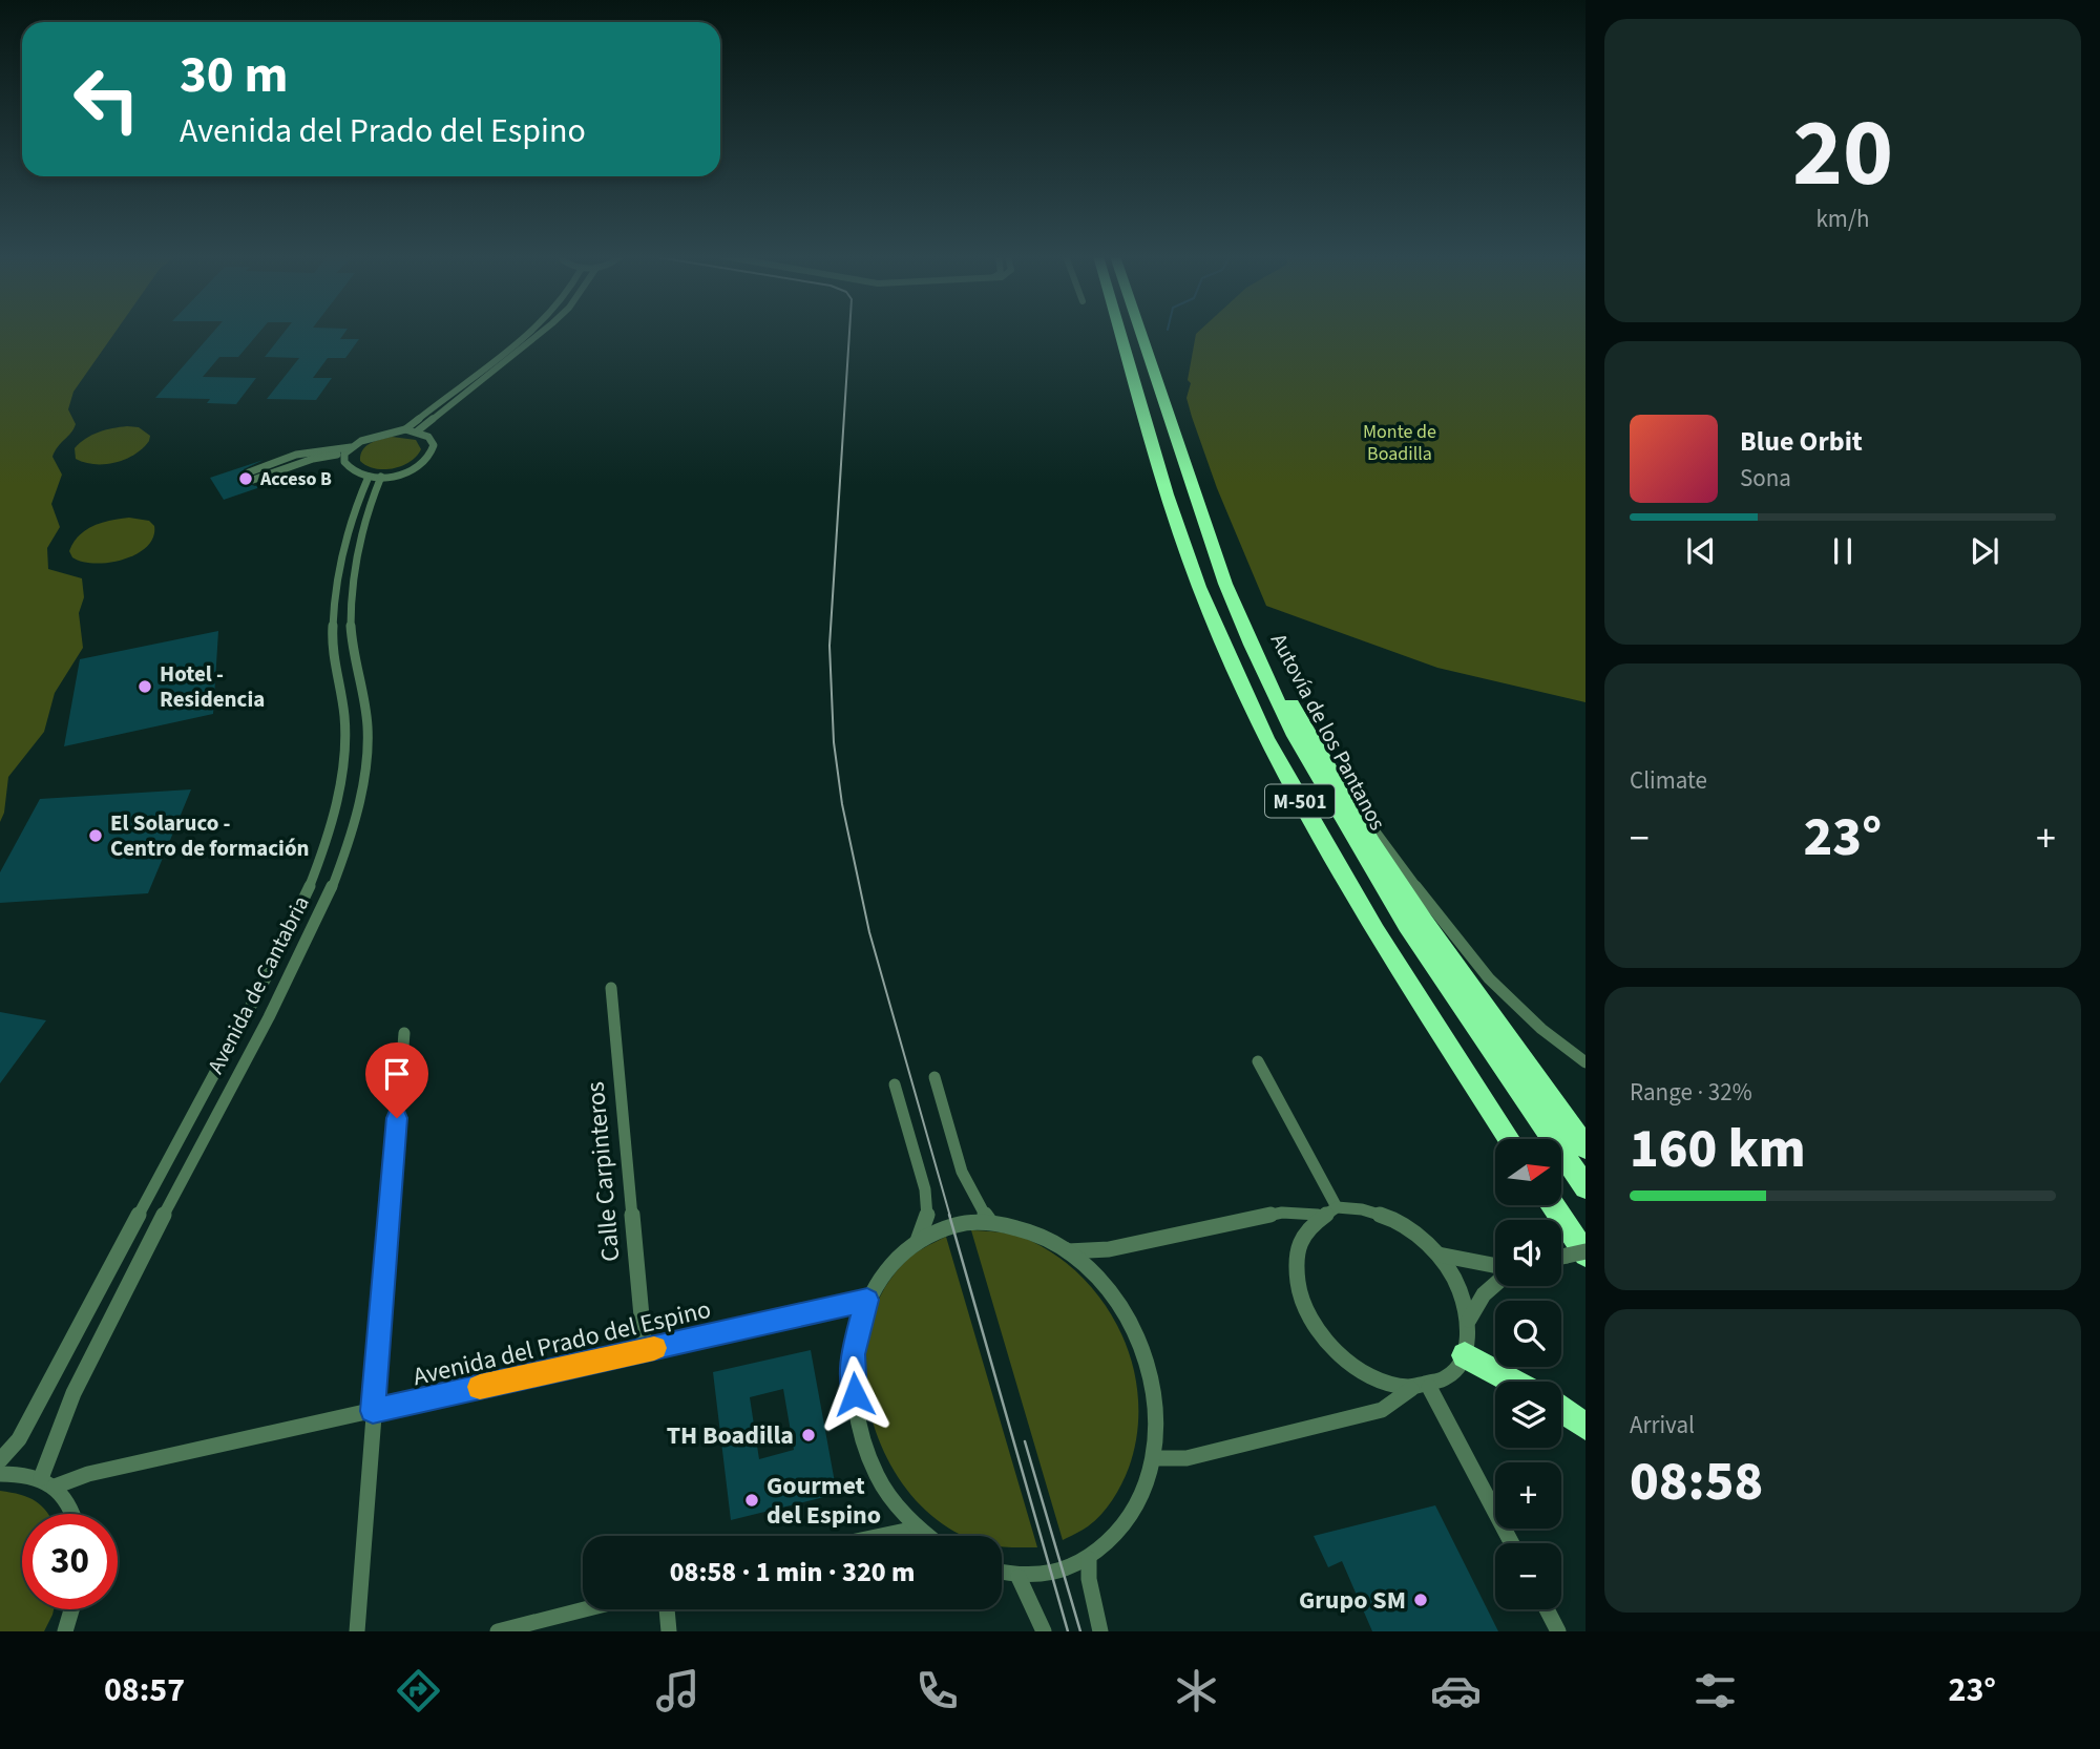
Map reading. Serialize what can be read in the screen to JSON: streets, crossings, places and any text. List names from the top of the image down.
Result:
{
  "streets": {
    "highway": ["Autovía de los Pantanos", "M-501"],
    "street": ["Avenida de Cantabria", "Calle Carpinteros", "Avenida del Prado del Espino"]
  },
  "crossings": [
    ["Avenida de Cantabria", "Avenida del Prado del Espino"],
    ["Calle Carpinteros", "Avenida del Prado del Espino"]
  ],
  "parks": ["Monte de Boadilla"],
  "places": [
    "Acceso B",
    "Hotel - Residencia",
    "El Solaruco - Centro de formación",
    "TH Boadilla",
    "Gourmet del Espino",
    "Grupo SM"
  ],
  "north": "right",
  "page": {
    "tile": [
      ["20", "km/h"],
      "Climate",
      ["Range · 32%", "160 km"],
      ["Arrival", "08:58"]
    ],
    "turn": ["30 m", "Avenida del Prado del Espino"],
    "song": ["Blue Orbit", "Sona"],
    "heat": ["−", "23°", "+"],
    "map_buttons": ["+", "−"],
    "limit": "30",
    "trip": "08:58 · 1 min · 320 m",
    "tabs": ["08:57", "23°"]
  }
}
